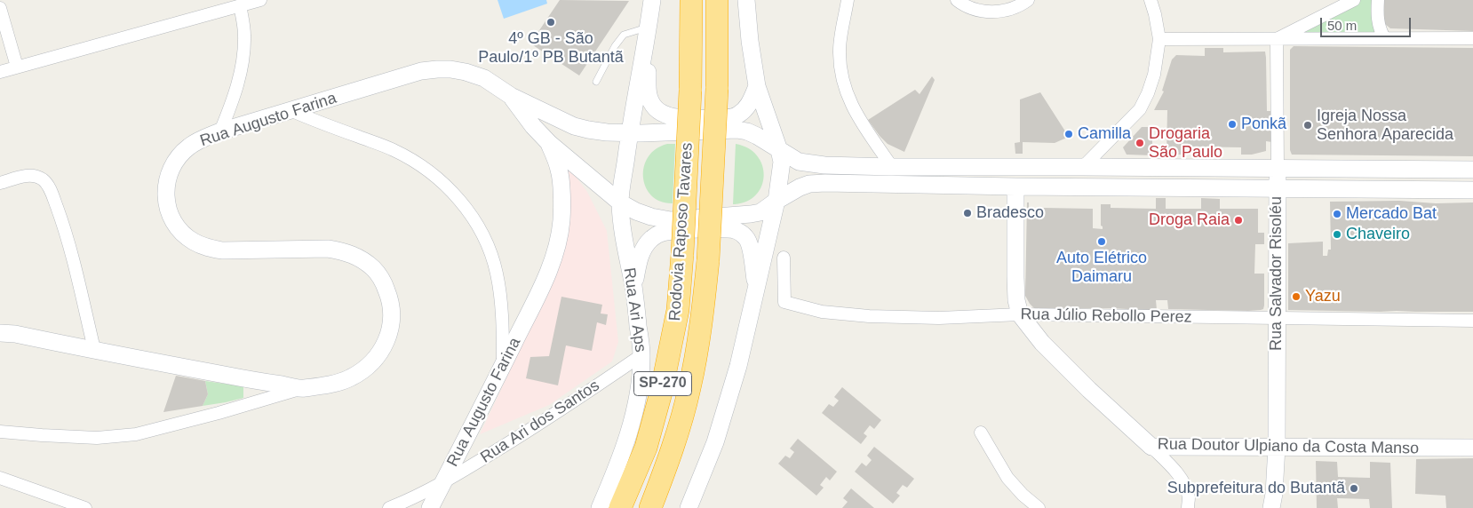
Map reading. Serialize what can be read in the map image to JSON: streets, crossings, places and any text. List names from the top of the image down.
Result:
{
  "streets": {
    "highway": ["Rodovia Raposo Tavares", "SP-270"],
    "main road": [
      "Rua Augusto Farina",
      "Rua Salvador Risoléu",
      "Rua Ari Aps",
      "Rua Doutor Ulpiano da Costa Manso"
    ],
    "street": ["Rua Júlio Rebollo Perez", "Rua Ari dos Santos"]
  },
  "crossings": [
    ["Rua Augusto Farina", "Rua Salvador Risoléu"],
    ["Rua Augusto Farina", "Rua Ari Aps"],
    ["Rua Augusto Farina", "Rua Ari dos Santos"],
    ["Rua Augusto Farina", "Rua Doutor Ulpiano da Costa Manso"],
    ["Rua Salvador Risoléu", "Rua Júlio Rebollo Perez"],
    ["Rua Salvador Risoléu", "Rua Doutor Ulpiano da Costa Manso"],
    ["Rua Ari Aps", "Rua Ari dos Santos"],
    ["Rua Júlio Rebollo Perez", "Rua Doutor Ulpiano da Costa Manso"]
  ],
  "places": [
    "4º GB - São Paulo/1º PB Butantã",
    "Ponkã",
    "Igreja Nossa Senhora Aparecida",
    "Camilla",
    "Drogaria São Paulo",
    "Bradesco",
    "Mercado Bat",
    "Droga Raia",
    "Chaveiro",
    "Auto Elétrico Daimaru",
    "Yazu",
    "Subprefeitura do Butantã"
  ],
  "scale_bar": "50 m"
}
